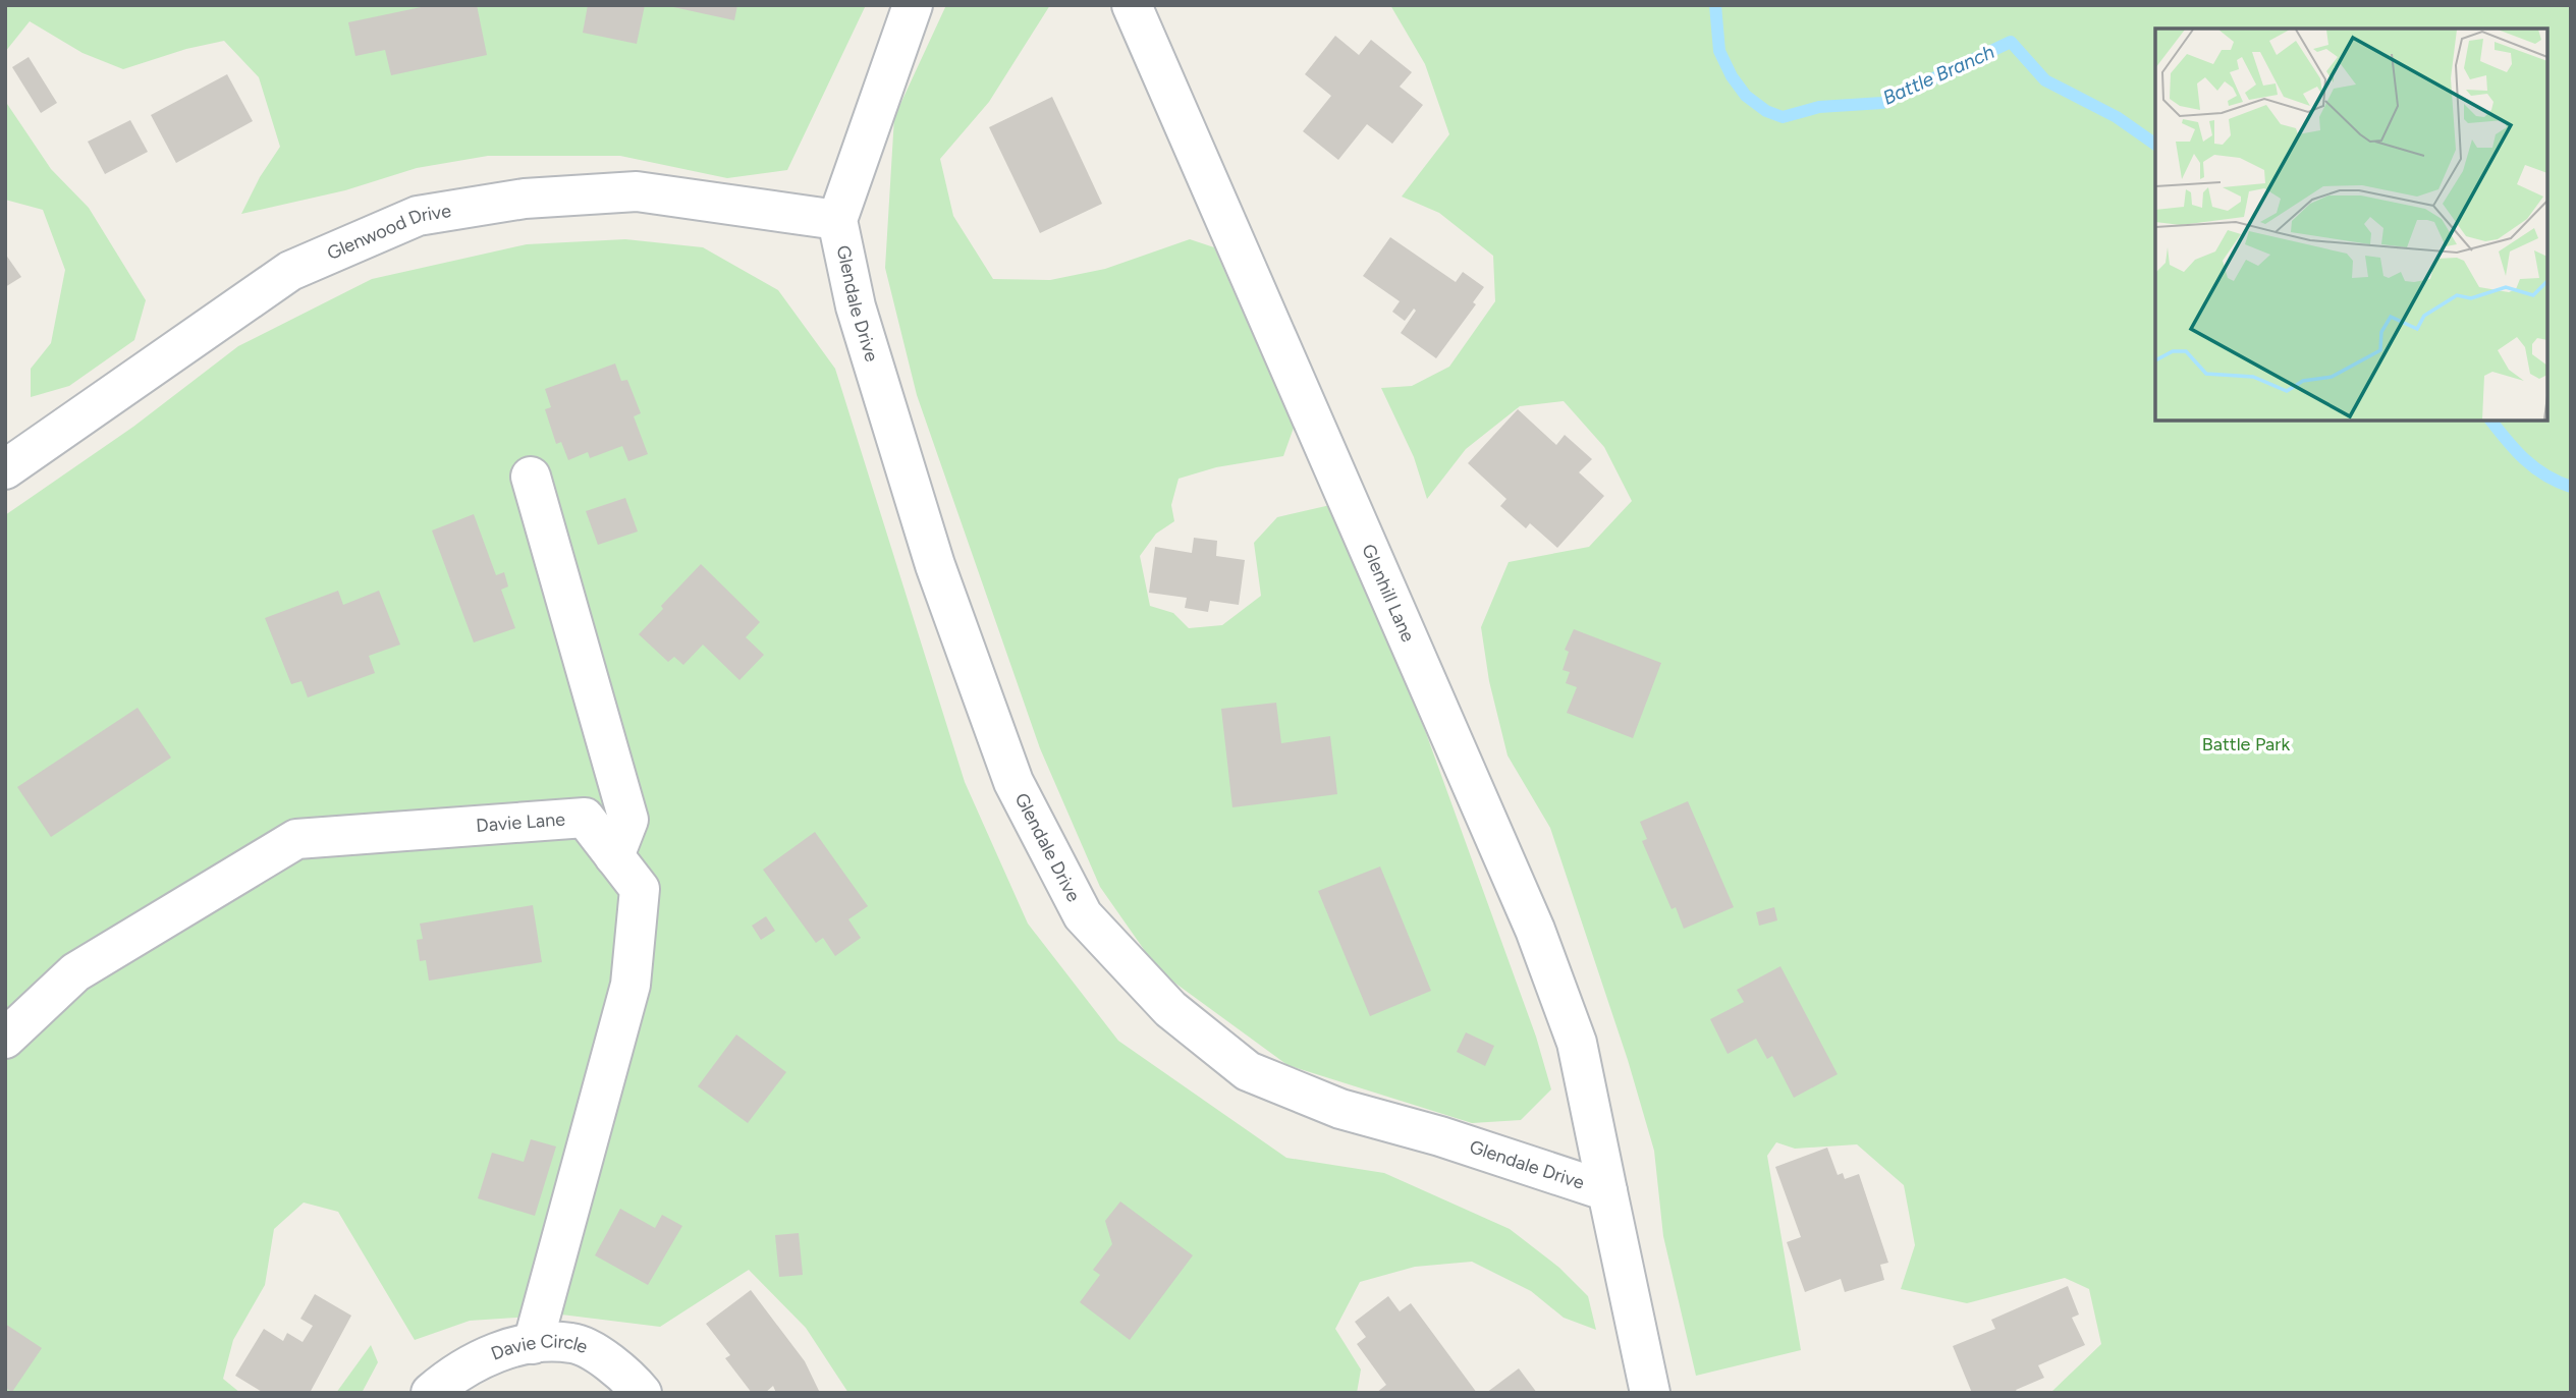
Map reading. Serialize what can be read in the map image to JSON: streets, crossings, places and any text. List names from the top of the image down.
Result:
{
  "streets": {
    "street": [
      "Glenwood Drive",
      "Glendale Drive",
      "Glenhill Lane",
      "Davie Lane",
      "Davie Circle"
    ]
  },
  "crossings": [
    ["Glenwood Drive", "Glendale Drive"],
    ["Glendale Drive", "Glenhill Lane"],
    ["Davie Lane", "Davie Circle"]
  ],
  "water": ["Battle Branch"],
  "parks": ["Battle Park"]
}
